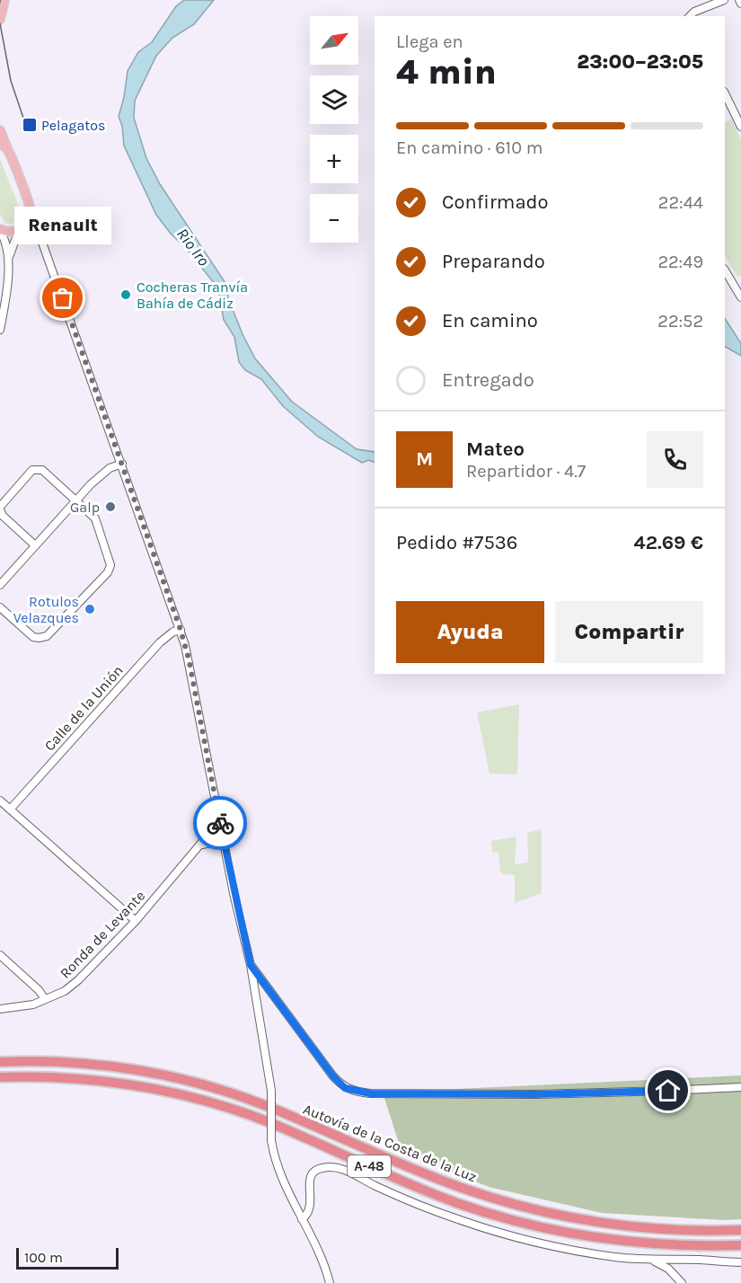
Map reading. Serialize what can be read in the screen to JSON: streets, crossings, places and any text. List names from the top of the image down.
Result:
{
  "streets": {
    "highway": ["Autovía de la Costa de la Luz", "A-48"],
    "street": ["Calle de la Unión", "Ronda de Levante"]
  },
  "water": ["Rio Iro"],
  "places": {
    "transit": ["Pelagatos"],
    "other": [
      "Cocheras Tranvía Bahía de Cádiz",
      "Renault",
      "Galp",
      "Rotulos Velazques"
    ]
  },
  "scale_bar": "100 m",
  "north": "top right",
  "page": {
    "map_buttons": ["+", "−"],
    "heading": ["4 min", "Llega en", "23:00–23:05"],
    "panel": [
      "Mateo",
      "Repartidor · 4.7",
      "Pedido #7536",
      "42.69 €"
    ],
    "bar": "En camino · 610 m",
    "list": [
      ["Confirmado", "22:44"],
      ["Preparando", "22:49"],
      ["En camino", "22:52"],
      "Entregado"
    ],
    "bubble": "Renault",
    "round": "M",
    "buttons": ["Ayuda", "Compartir"],
    "scale": "100 m"
  }
}
